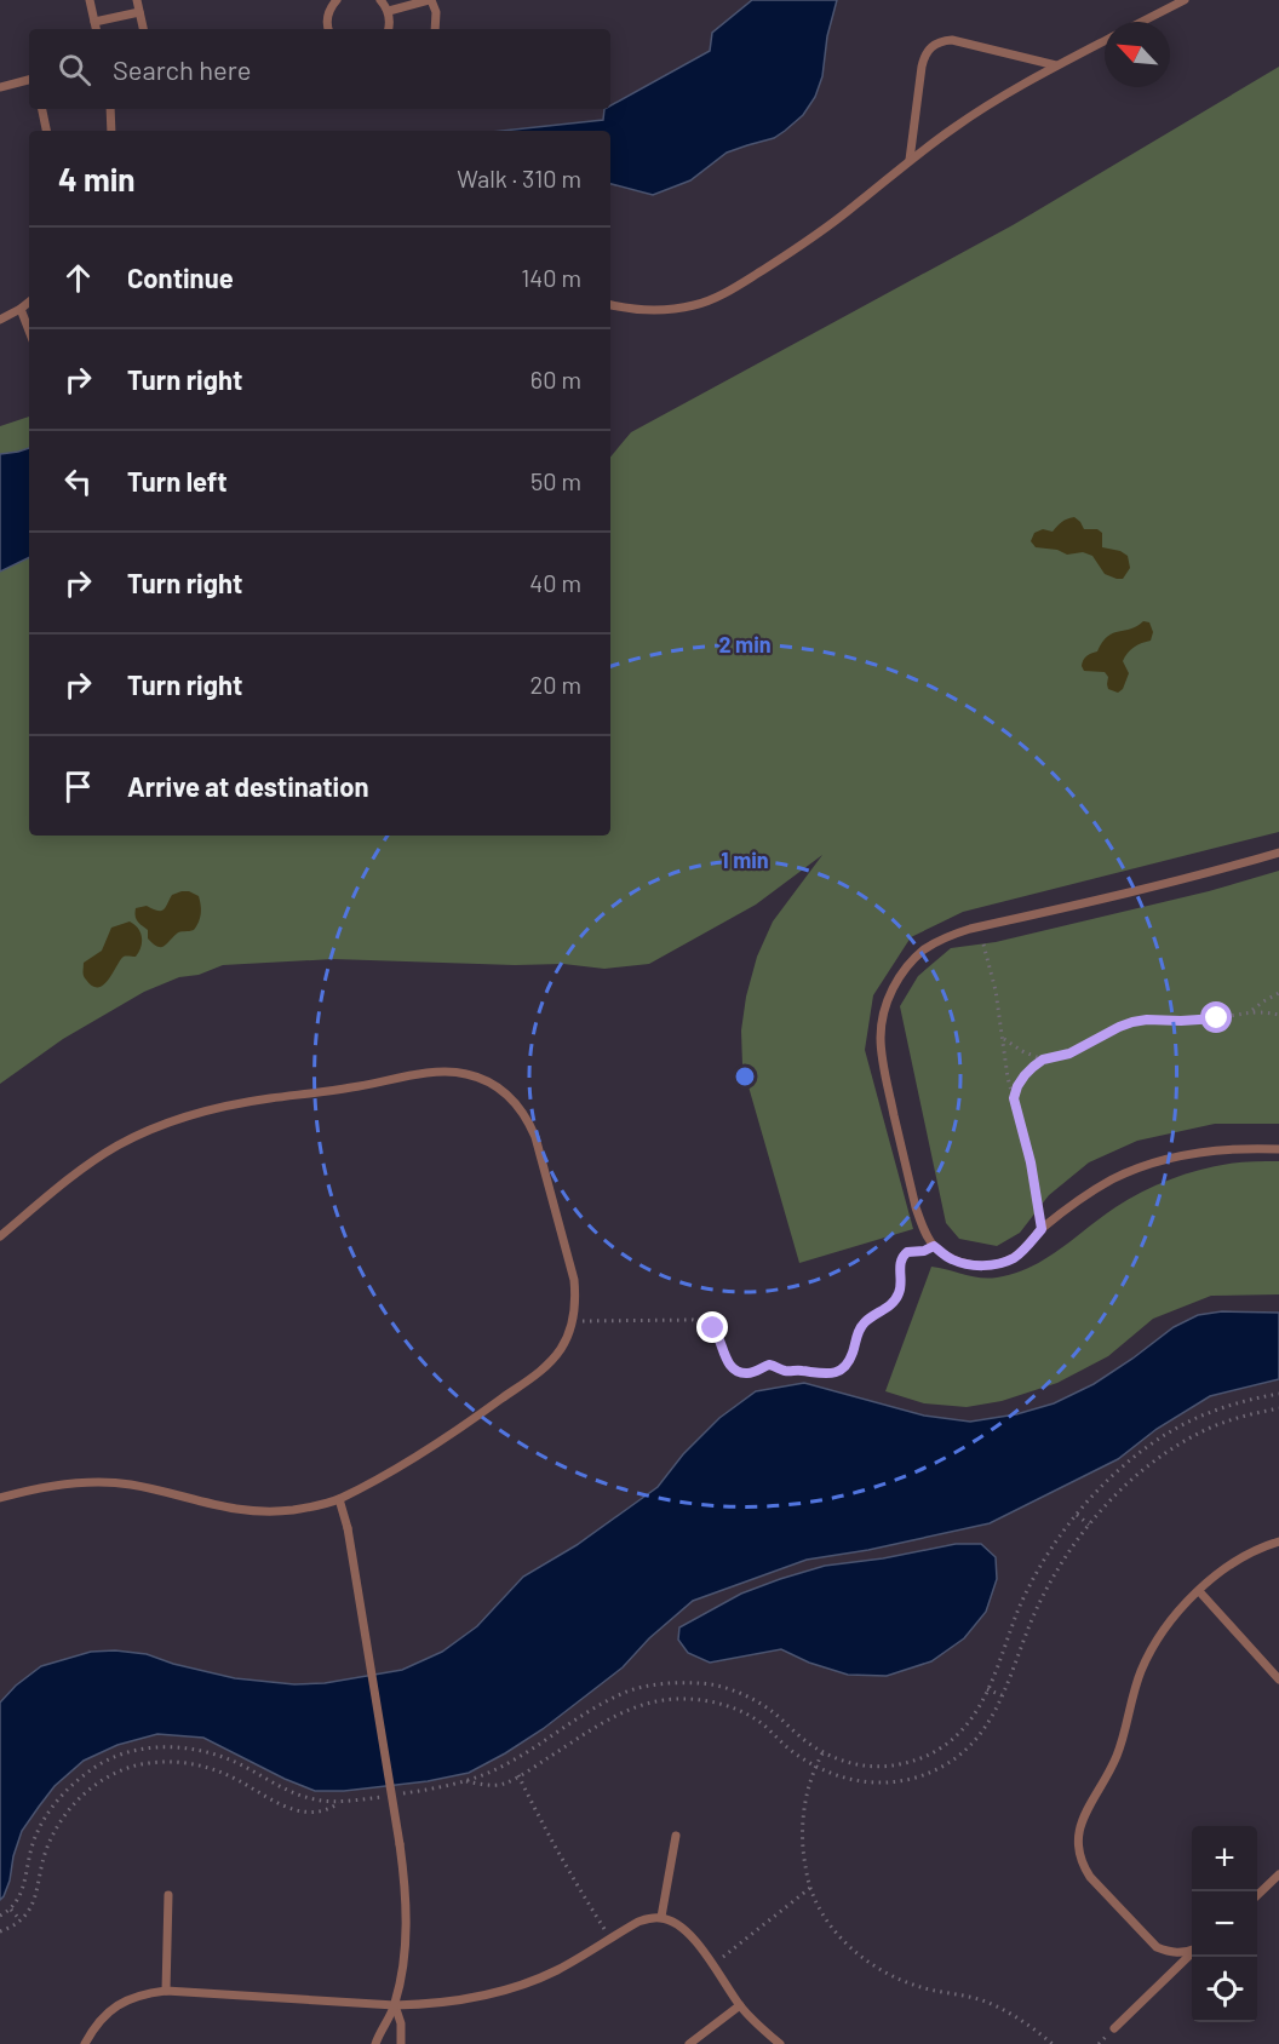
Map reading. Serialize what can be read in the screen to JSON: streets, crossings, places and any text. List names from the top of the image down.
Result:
{
  "north": "top left",
  "page": {
    "search": "Search here",
    "heading": ["4 min", "Walk · 310 m"],
    "list": [
      ["Continue", "140 m"],
      ["Turn right", "60 m"],
      ["Turn left", "50 m"],
      ["Turn right", "40 m"],
      ["Turn right", "20 m"],
      "Arrive at destination"
    ],
    "map_buttons": ["+", "−"]
  },
  "rings": ["2 min", "1 min"]
}
